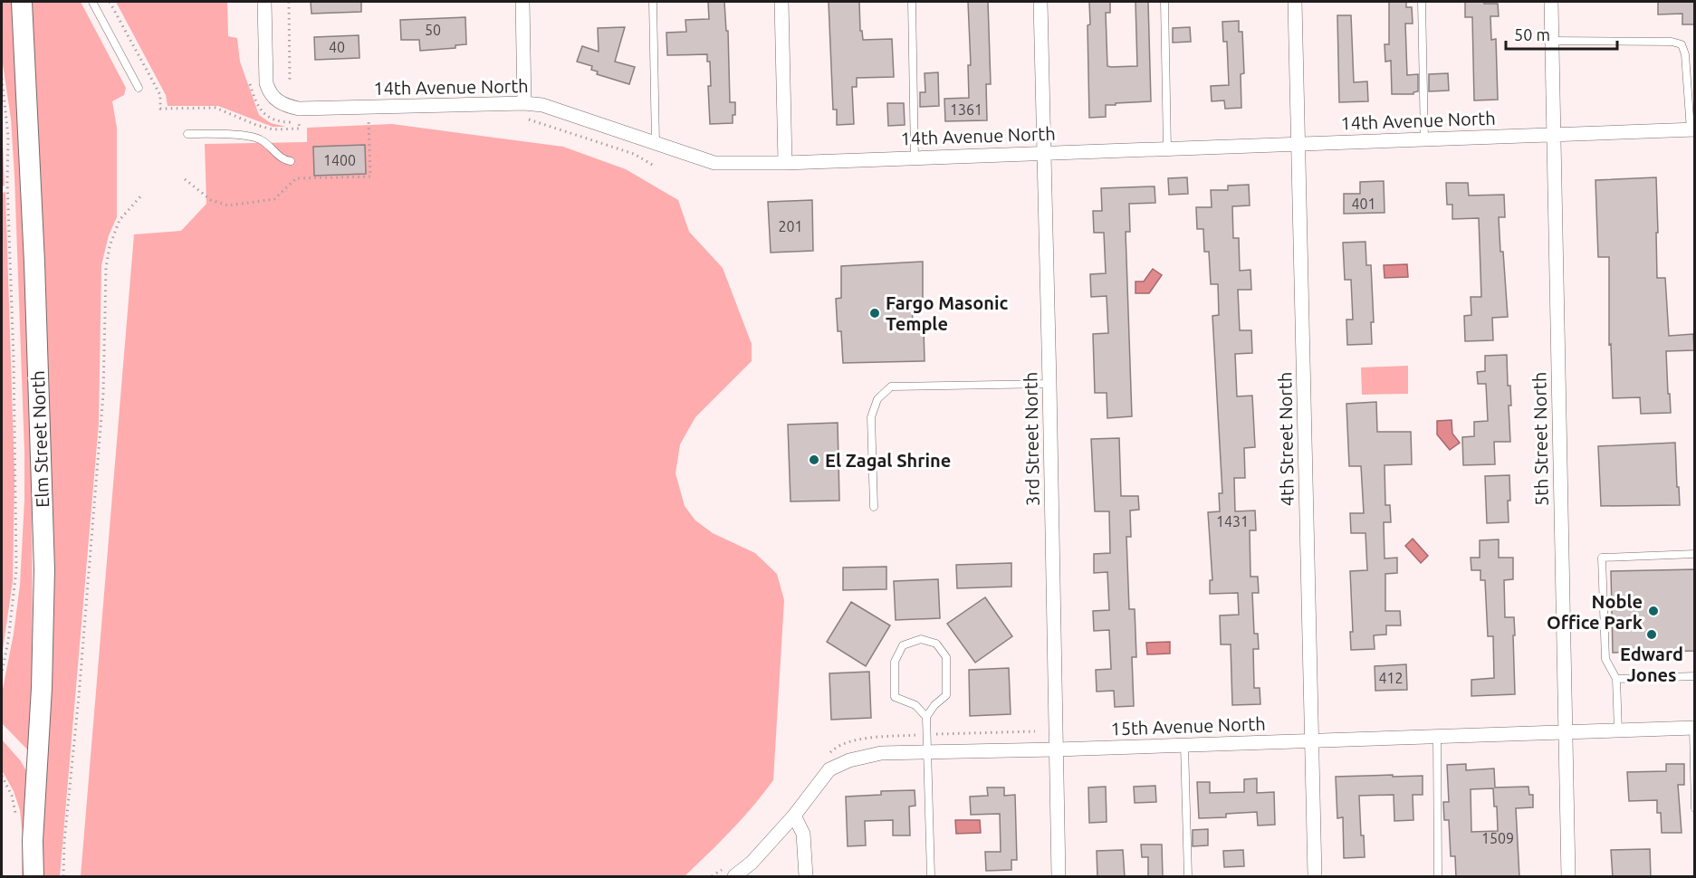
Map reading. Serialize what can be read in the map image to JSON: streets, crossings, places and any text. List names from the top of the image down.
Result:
{
  "streets": {
    "street": [
      "14th Avenue North",
      "Elm Street North",
      "3rd Street North",
      "4th Street North",
      "5th Street North",
      "15th Avenue North"
    ]
  },
  "crossings": [
    ["14th Avenue North", "3rd Street North"],
    ["14th Avenue North", "4th Street North"],
    ["14th Avenue North", "5th Street North"],
    ["3rd Street North", "15th Avenue North"],
    ["4th Street North", "15th Avenue North"],
    ["5th Street North", "15th Avenue North"]
  ],
  "places": [
    "Fargo Masonic Temple",
    "El Zagal Shrine",
    "Noble Office Park",
    "Edward Jones"
  ],
  "house_numbers": [
    "50",
    "40",
    "1361",
    "1400",
    "401",
    "201",
    "1431",
    "412",
    "1509"
  ],
  "scale_bar": "50 m"
}
